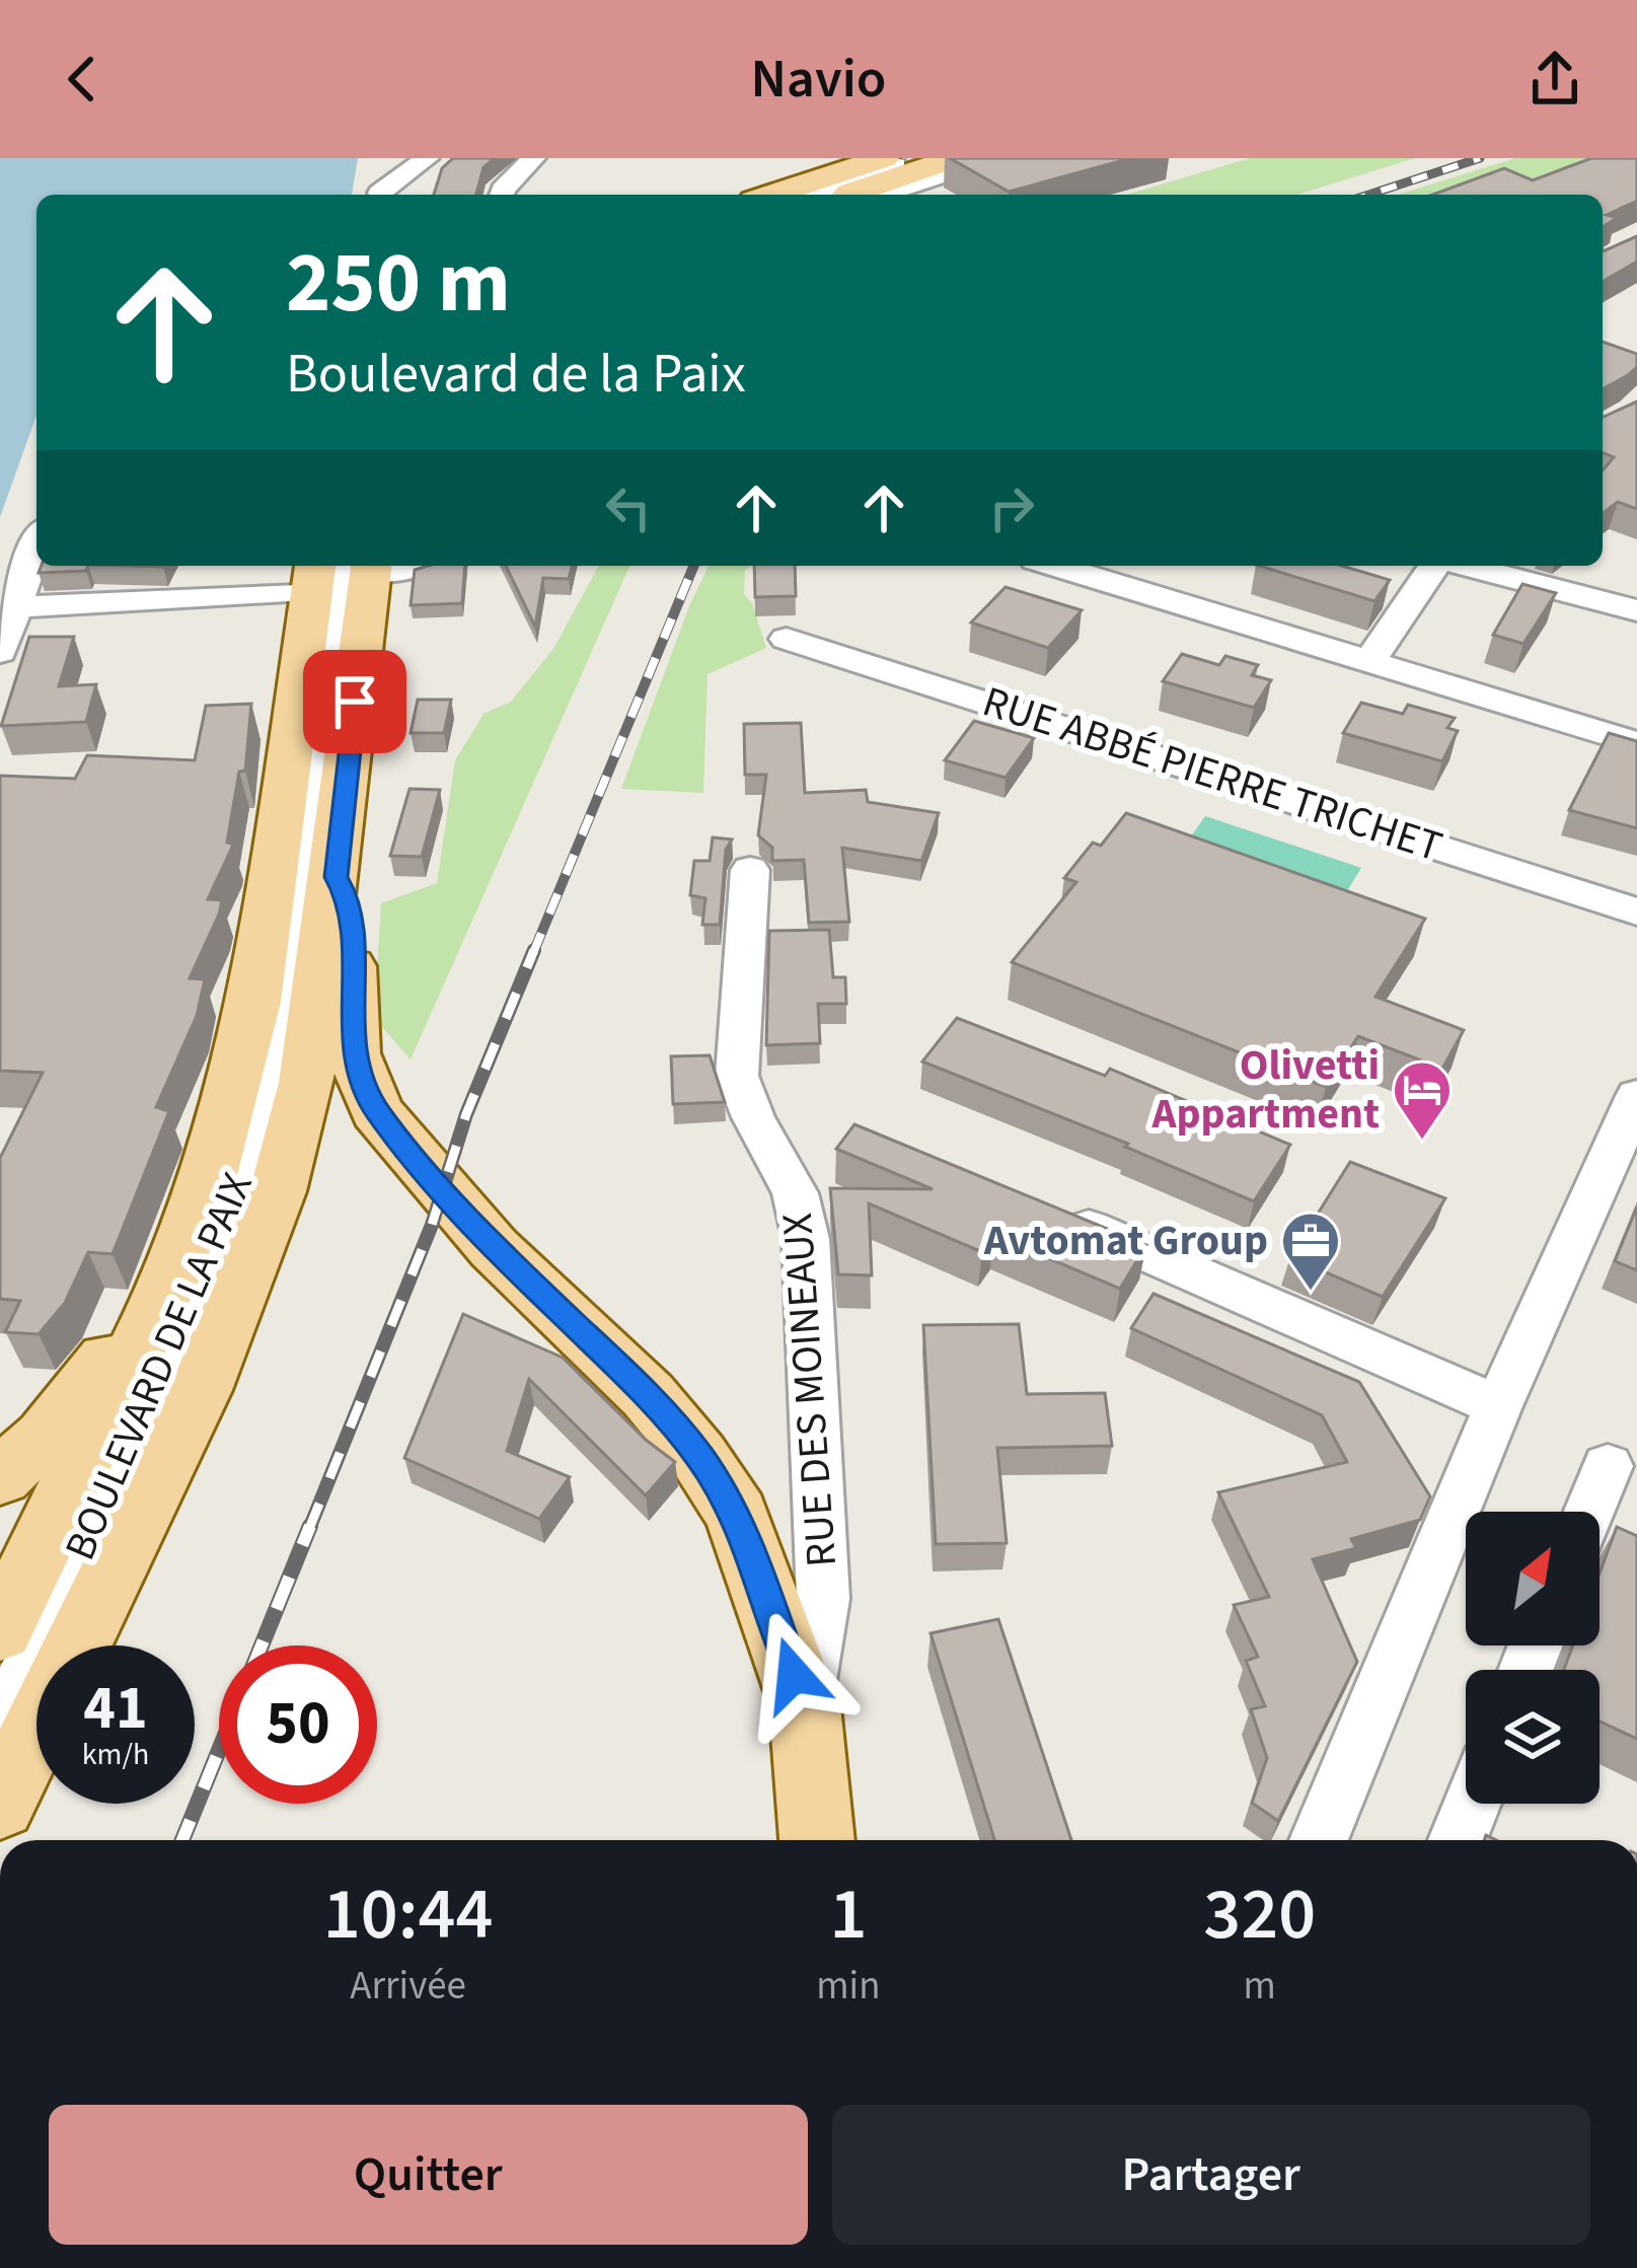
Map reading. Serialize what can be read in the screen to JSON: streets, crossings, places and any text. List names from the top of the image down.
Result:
{
  "streets": {
    "main road": ["BOULEVARD DE LA PAIX"],
    "street": ["RUE ABBÉ PIERRE TRICHET", "RUE DES MOINEAUX"]
  },
  "places": {
    "hotel": ["Olivetti Appartment"],
    "office": ["Avtomat Group"]
  },
  "north": "top right",
  "page": {
    "header": "Navio",
    "turn": ["250 m", "Boulevard de la Paix"],
    "speed": "41 km/h",
    "limit": "50",
    "eta": [
      "10:44",
      "Arrivée",
      "1",
      "min",
      "320",
      "m"
    ],
    "buttons": ["Quitter", "Partager"]
  }
}
